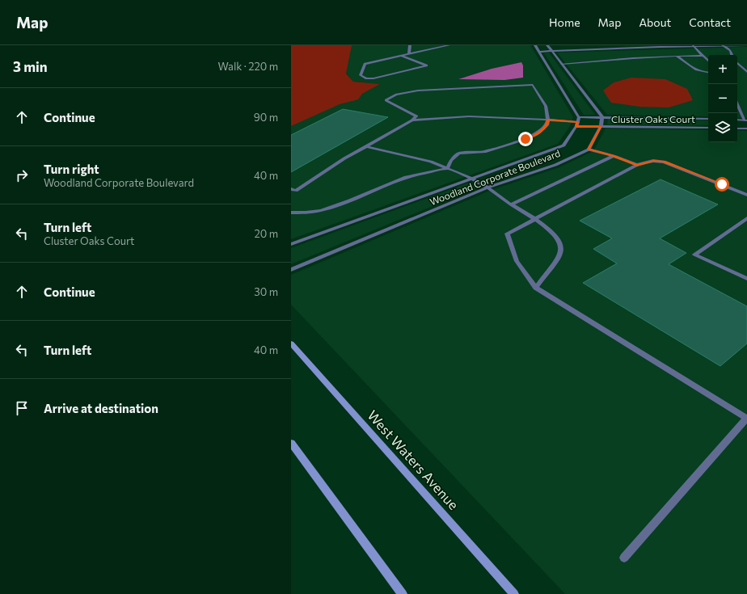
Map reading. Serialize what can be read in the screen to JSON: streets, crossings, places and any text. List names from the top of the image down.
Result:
{
  "streets": {
    "main road": ["West Waters Avenue"],
    "street": ["Cluster Oaks Court", "Woodland Corporate Boulevard"]
  },
  "crossings": [
    ["Cluster Oaks Court", "Woodland Corporate Boulevard"]
  ],
  "page": {
    "header": "Map",
    "nav": [
      "Home",
      "Map",
      "About",
      "Contact"
    ],
    "heading": ["3 min", "Walk · 220 m"],
    "map_buttons": ["+", "−"],
    "list": [
      ["Continue", "90 m"],
      ["Turn right", "Woodland Corporate Boulevard", "40 m"],
      ["Turn left", "Cluster Oaks Court", "20 m"],
      ["Continue", "30 m"],
      ["Turn left", "40 m"],
      "Arrive at destination"
    ]
  }
}
